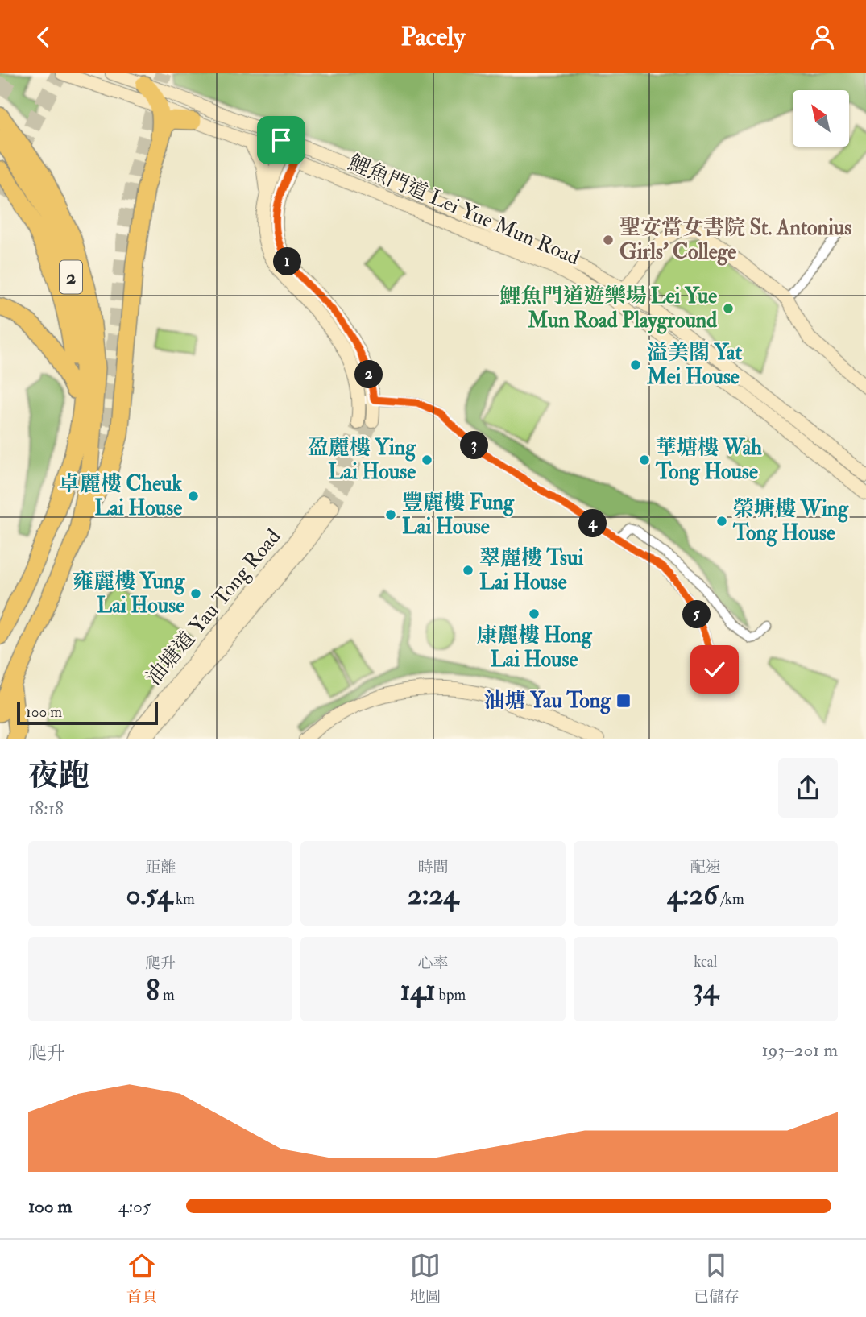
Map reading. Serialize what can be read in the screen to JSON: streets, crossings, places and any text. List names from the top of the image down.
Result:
{
  "streets": {
    "highway": ["2"],
    "main road": ["鯉魚門道 Lei Yue Mun Road", "油塘道 Yau Tong Road"]
  },
  "places": {
    "other": [
      "聖安當女書院 St. Antonius Girls' College",
      "鯉魚門道遊樂場 Lei Yue Mun Road Playground",
      "溢美閣 Yat Mei House",
      "盈麗樓 Ying Lai House",
      "華塘樓 Wah Tong House",
      "卓麗樓 Cheuk Lai House",
      "豐麗樓 Fung Lai House",
      "榮塘樓 Wing Tong House",
      "翠麗樓 Tsui Lai House",
      "雍麗樓 Yung Lai House",
      "康麗樓 Hong Lai House"
    ],
    "transit": ["油塘 Yau Tong"]
  },
  "scale_bar": "100 m",
  "north": "top left",
  "page": {
    "header": "Pacely",
    "pins": [
      "1",
      "2",
      "3",
      "4",
      "5"
    ],
    "scale": "100 m",
    "heading": ["夜跑", "18:18"],
    "stats": [
      ["距離", "0.54 km"],
      ["時間", "2:24"],
      ["配速", "4:26 /km"],
      ["爬升", "8 m"],
      ["心率", "141 bpm"],
      ["kcal", "34"]
    ],
    "chart": ["爬升", "193–201 m"],
    "list": [
      {
        "name": "100 m",
        "note": "4:05"
      }
    ],
    "tabs": ["首頁", "地圖", "已儲存"]
  }
}
